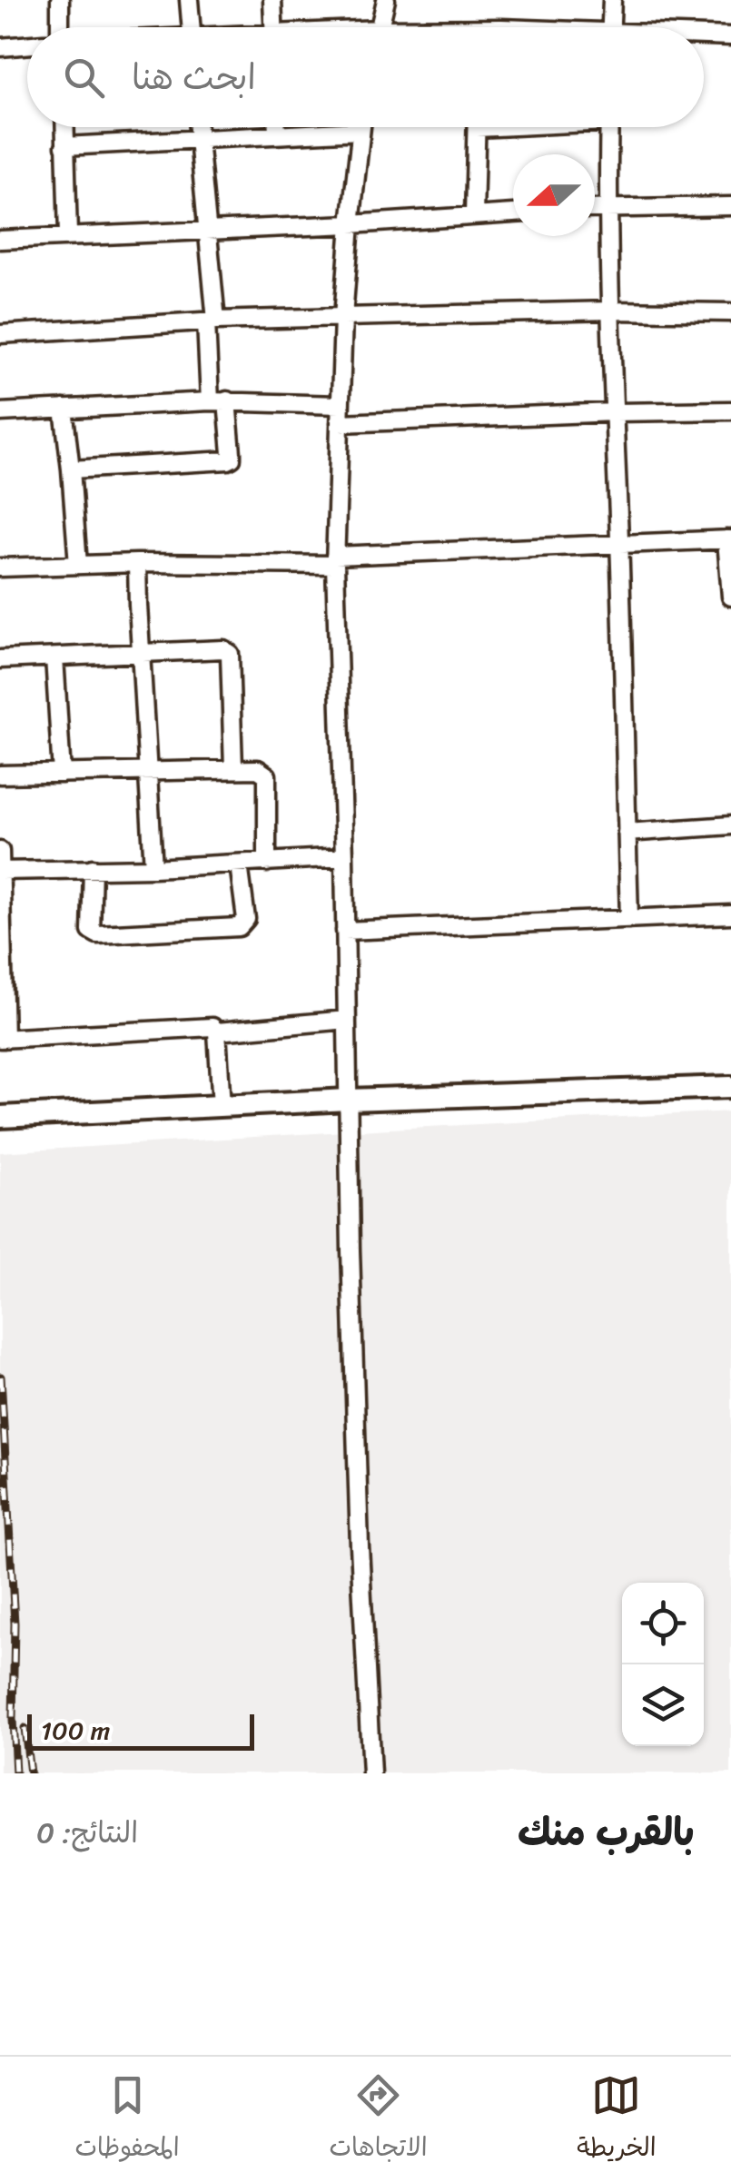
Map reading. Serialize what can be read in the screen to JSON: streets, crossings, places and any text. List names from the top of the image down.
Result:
{
  "scale_bar": "100 m",
  "north": "left",
  "page": {
    "search": "ابحث هنا",
    "scale": "100 m",
    "heading": ["بالقرب منك", "النتائج: 0"],
    "nav": ["الخريطة", "الاتجاهات", "المحفوظات"]
  }
}
